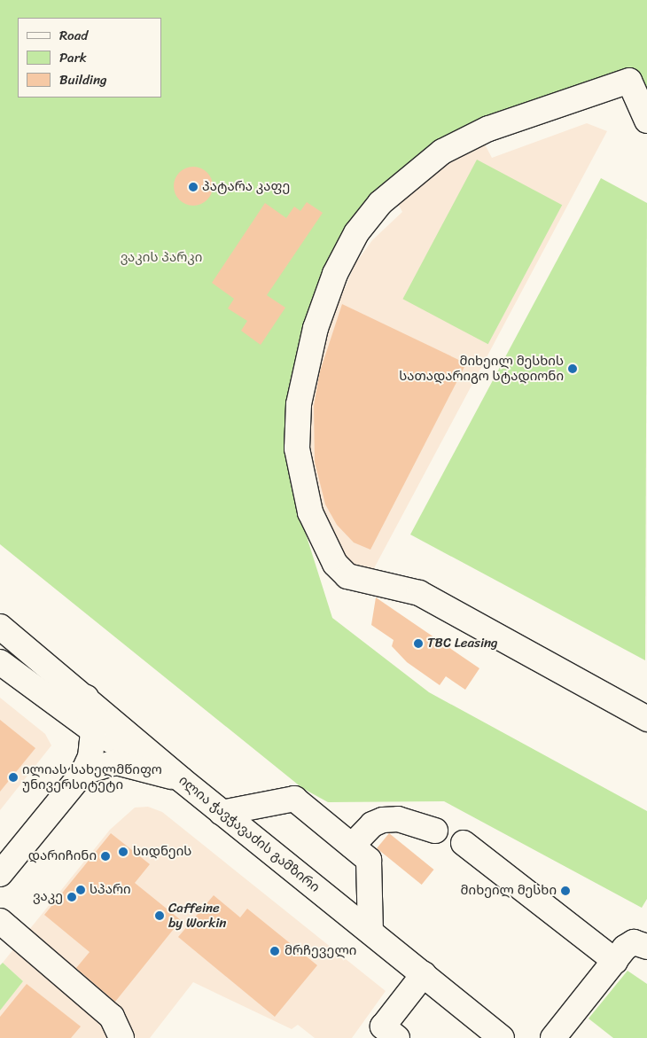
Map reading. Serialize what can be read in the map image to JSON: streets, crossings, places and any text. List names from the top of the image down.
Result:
{
  "streets": {
    "main road": ["ილია ჭავჭავაძის გამზირი"]
  },
  "parks": ["ვაკის პარკი"],
  "places": [
    "პატარა კაფე",
    "მიხეილ მესხის სათადარიგო სტადიონი",
    "TBC Leasing",
    "ილიას სახელმწიფო უნივერსიტეტი",
    "სიდნეის",
    "დარიჩინი",
    "სპარი",
    "მიხეილ მესხი",
    "ვაკე",
    "Caffeine by Workin",
    "მრჩეველი"
  ],
  "legend": ["Road", "Park", "Building"]
}
